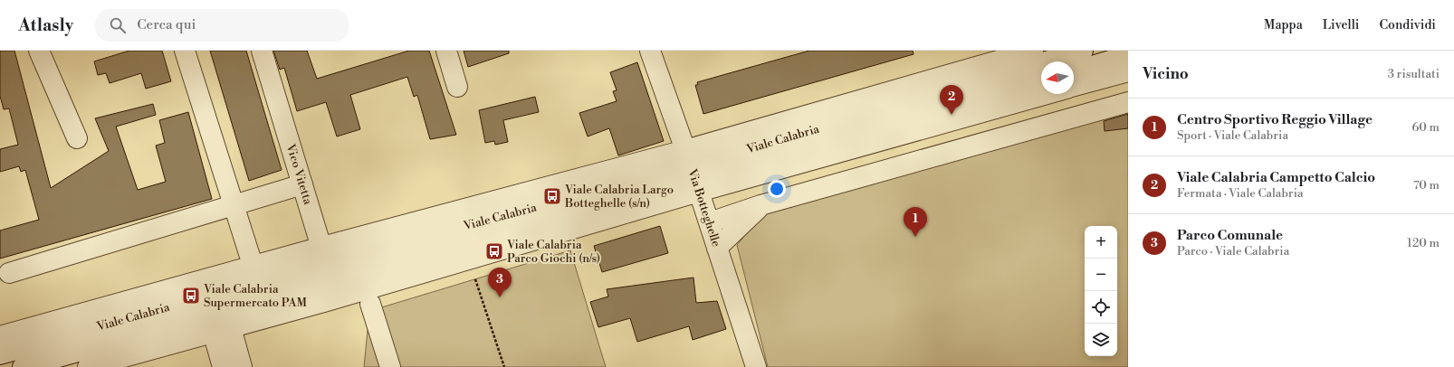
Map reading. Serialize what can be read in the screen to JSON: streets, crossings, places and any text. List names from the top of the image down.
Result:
{
  "streets": {
    "street": ["Viale Calabria", "Vico Vitetta", "Via Botteghelle"]
  },
  "crossings": [
    ["Viale Calabria", "Vico Vitetta"],
    ["Viale Calabria", "Via Botteghelle"]
  ],
  "places": {
    "bus stop": ["Viale Calabria Largo Botteghelle (s/n)", "Viale Calabria Parco Giochi (n/s)", "Viale Calabria Supermercato PAM"]
  },
  "north": "left",
  "page": {
    "header": "Atlasly",
    "search": "Cerca qui",
    "nav": ["Mappa", "Livelli", "Condividi"],
    "heading": ["Vicino", "3 risultati"],
    "pins": ["2", "1", "3"],
    "list": [
      {
        "mark": "1",
        "name": "Centro Sportivo Reggio Village",
        "note": "Sport · Viale Calabria",
        "value": "60 m"
      },
      {
        "mark": "2",
        "name": "Viale Calabria Campetto Calcio",
        "note": "Fermata · Viale Calabria",
        "value": "70 m"
      },
      {
        "mark": "3",
        "name": "Parco Comunale",
        "note": "Parco · Viale Calabria",
        "value": "120 m"
      }
    ],
    "map_buttons": ["+", "−"]
  }
}
